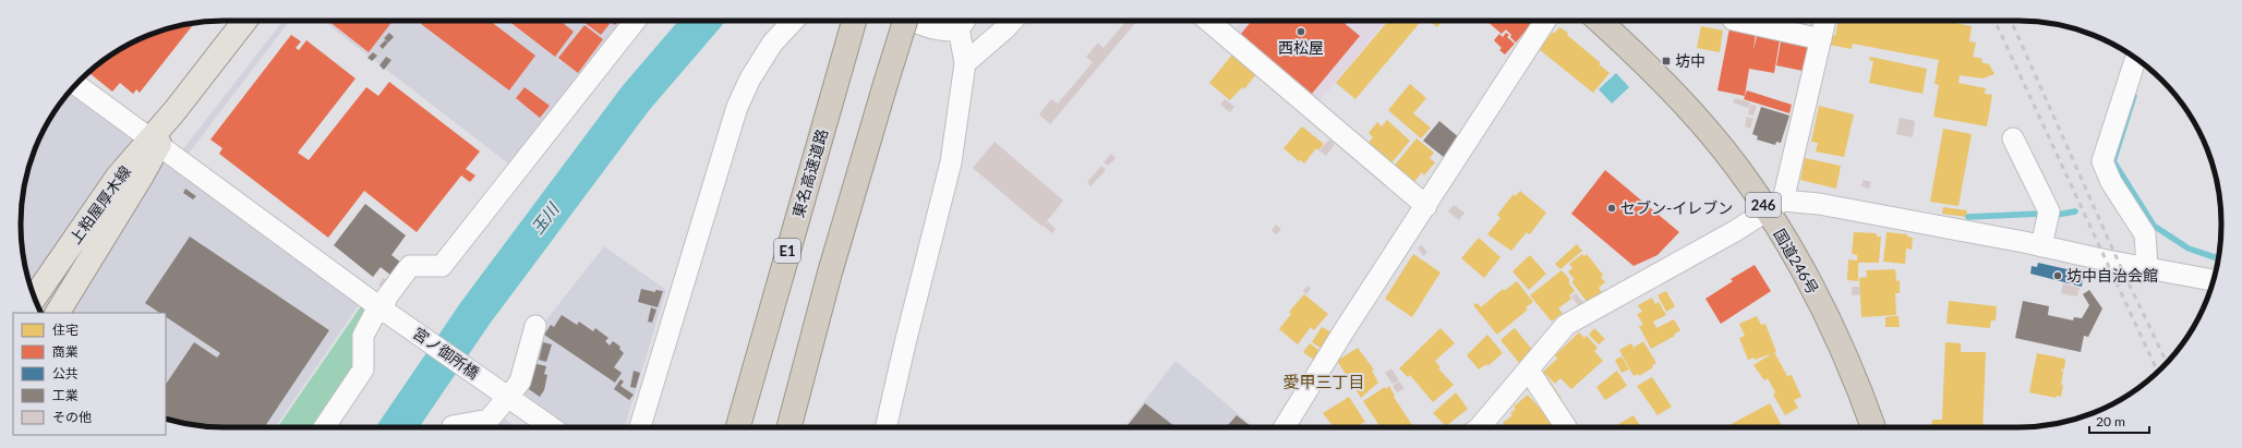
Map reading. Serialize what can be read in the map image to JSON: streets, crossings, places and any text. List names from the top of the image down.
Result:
{
  "streets": {
    "highway": [
      "東名高速道路",
      "246",
      "E1",
      "国道246号"
    ],
    "main road": ["上粕屋厚木線"],
    "street": ["宮ノ御所橋"]
  },
  "crossings": [
    ["上粕屋厚木線", "宮ノ御所橋"]
  ],
  "districts": ["愛甲三丁目"],
  "water": ["玉川"],
  "places": {
    "other": ["西松屋", "セブン-イレブン", "坊中自治会館"],
    "transit": ["坊中"]
  },
  "legend": [
    "住宅",
    "商業",
    "公共",
    "工業",
    "その他"
  ],
  "scale_bar": "20 m"
}
